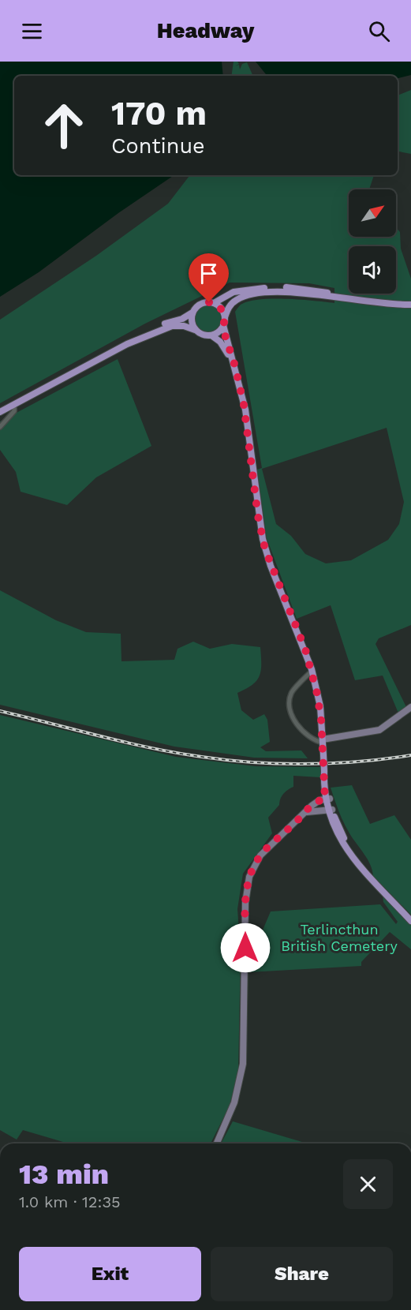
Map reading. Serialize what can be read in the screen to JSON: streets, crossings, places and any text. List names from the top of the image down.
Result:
{
  "parks": ["Terlincthun British Cemetery"],
  "north": "top right",
  "page": {
    "header": "Headway",
    "turn": ["170 m", "Continue"],
    "heading": ["13 min", "1.0 km · 12:35"],
    "buttons": ["Exit", "Share"]
  }
}
